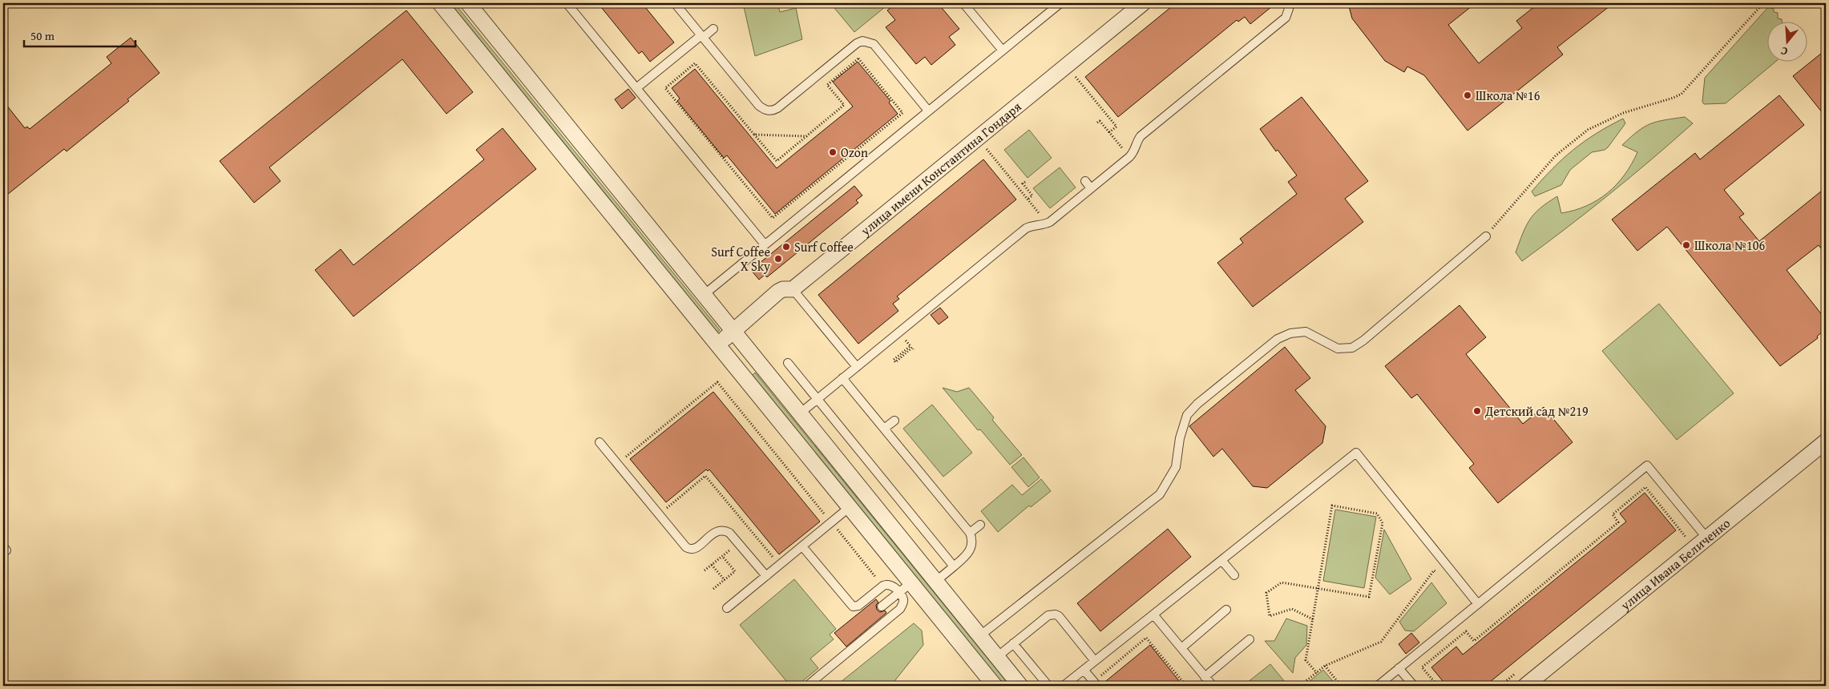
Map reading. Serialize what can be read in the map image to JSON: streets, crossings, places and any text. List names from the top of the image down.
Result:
{
  "streets": {
    "street": ["улица имени Константина Гондаря", "улица Ивана Беличенко"]
  },
  "places": [
    "Школа №16",
    "Ozon",
    "Школа №106",
    "Surf Coffee",
    "Surf Coffee X Sky",
    "Детский сад №219"
  ],
  "scale_bar": "50 m",
  "north": "bottom"
}
